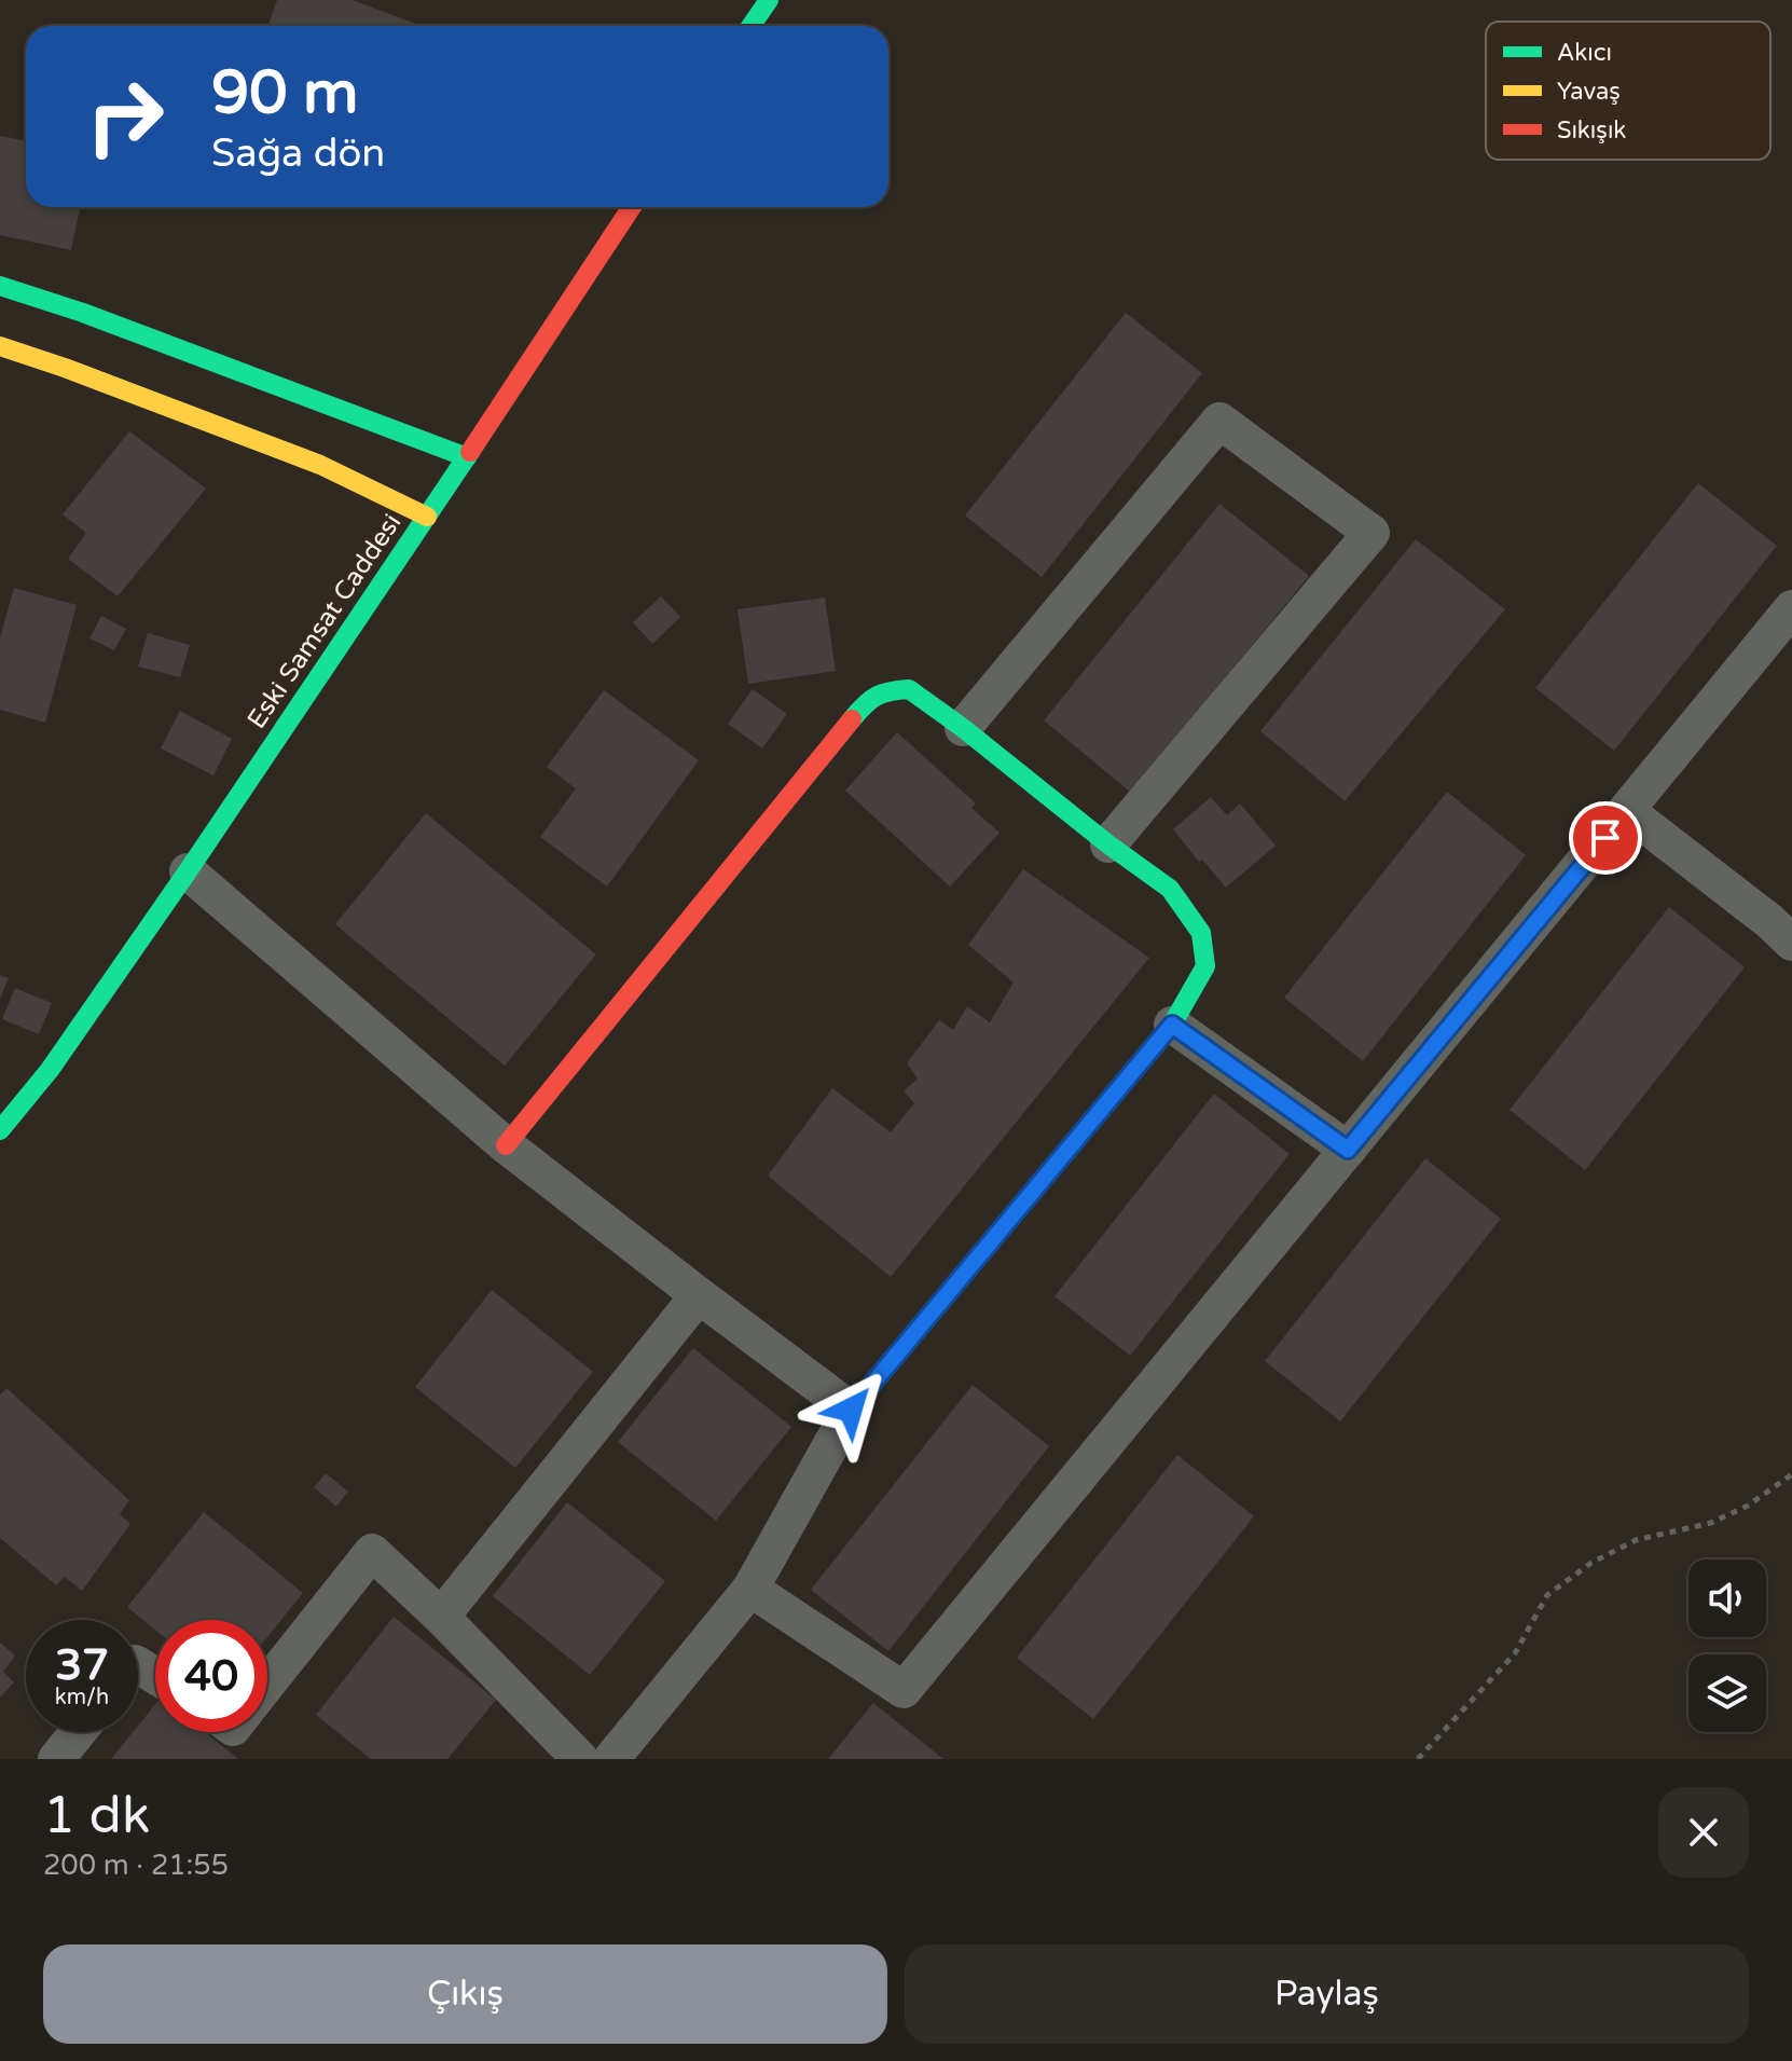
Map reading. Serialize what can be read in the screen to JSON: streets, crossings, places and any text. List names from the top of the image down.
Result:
{
  "streets": {
    "street": ["Eski Samsat Caddesi"]
  },
  "legend": ["Akıcı", "Yavaş", "Sıkışık"],
  "page": {
    "turn": ["90 m", "Sağa dön"],
    "speed": "37 km/h",
    "limit": "40",
    "heading": ["1 dk", "200 m · 21:55"],
    "buttons": ["Çıkış", "Paylaş"]
  }
}
